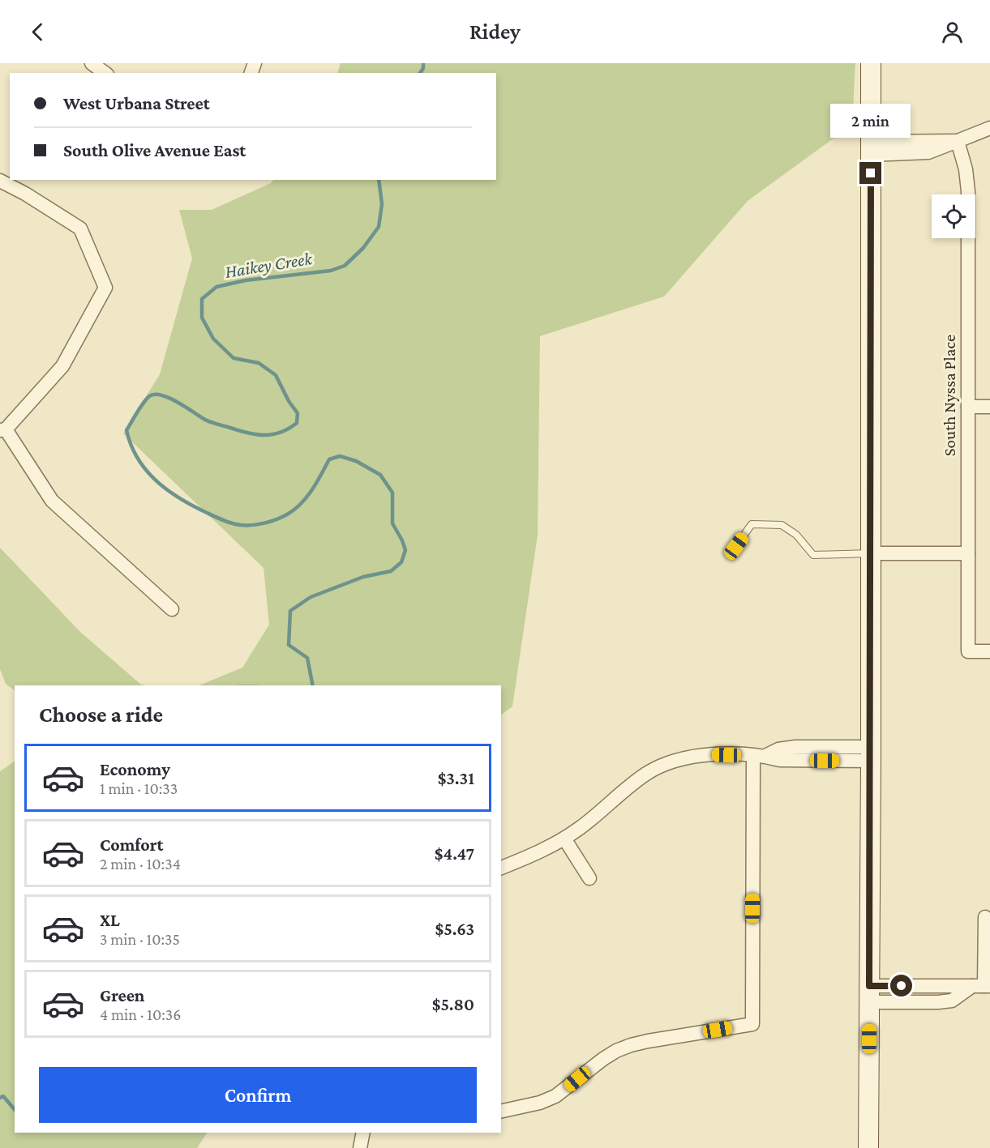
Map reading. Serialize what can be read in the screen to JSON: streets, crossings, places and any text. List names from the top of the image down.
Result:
{
  "streets": {
    "street": ["South Nyssa Place"]
  },
  "water": ["Haikey Creek"],
  "page": {
    "header": "Ridey",
    "banner": ["West Urbana Street", "South Olive Avenue East"],
    "bubble": "2 min",
    "heading": "Choose a ride",
    "list": [
      {
        "name": "Economy",
        "note": "1 min · 10:33",
        "value": "$3.31"
      },
      {
        "name": "Comfort",
        "note": "2 min · 10:34",
        "value": "$4.47"
      },
      {
        "name": "XL",
        "note": "3 min · 10:35",
        "value": "$5.63"
      },
      {
        "name": "Green",
        "note": "4 min · 10:36",
        "value": "$5.80"
      }
    ],
    "buttons": "Confirm"
  }
}
